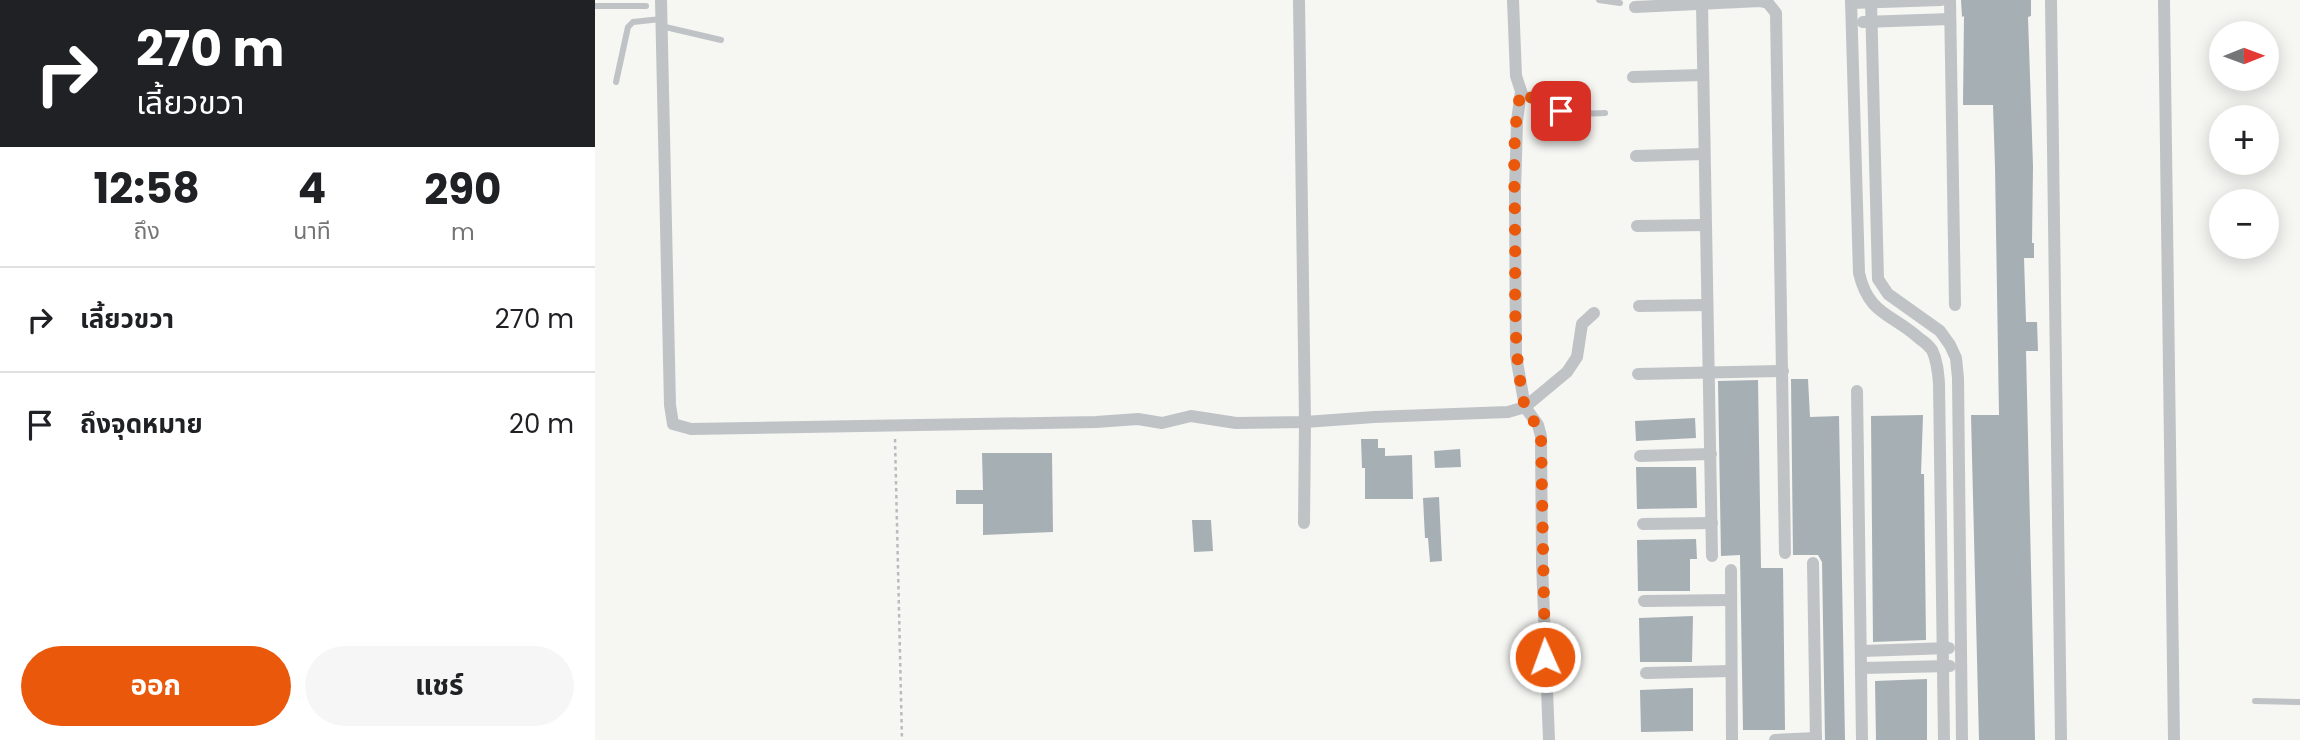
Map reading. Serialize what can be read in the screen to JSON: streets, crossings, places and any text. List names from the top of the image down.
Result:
{
  "north": "right",
  "page": {
    "turn": ["270 m", "เลี้ยวขวา"],
    "map_buttons": ["+", "−"],
    "eta": [
      "12:58",
      "ถึง",
      "4",
      "นาที",
      "290",
      "m"
    ],
    "list": [
      {
        "name": "เลี้ยวขวา",
        "value": "270 m"
      },
      {
        "name": "ถึงจุดหมาย",
        "value": "20 m"
      }
    ],
    "buttons": ["ออก", "แชร์"]
  }
}
